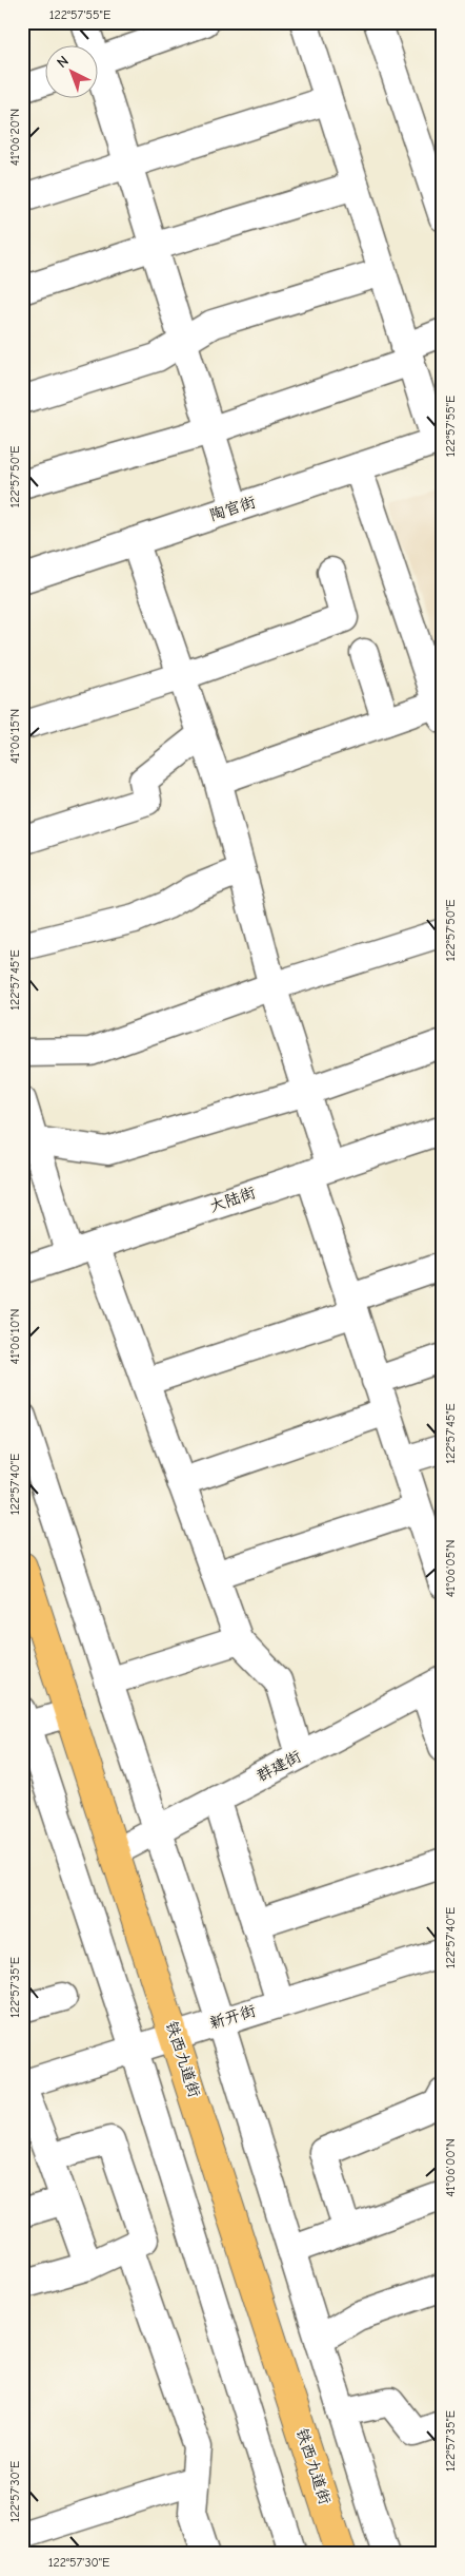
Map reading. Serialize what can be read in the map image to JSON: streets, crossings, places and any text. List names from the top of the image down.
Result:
{
  "streets": {
    "main road": ["铁西九道街"],
    "street": [
      "陶官街",
      "大陆街",
      "群建街",
      "新开街"
    ]
  },
  "crossings": [
    ["群建街", "铁西九道街"],
    ["新开街", "铁西九道街"]
  ],
  "north": "top left",
  "coordinates": [
    "122°57'55\"E",
    "41°06'20\"N",
    "122°57'50\"E",
    "41°06'15\"N",
    "122°57'45\"E",
    "41°06'10\"N",
    "122°57'40\"E",
    "41°06'05\"N",
    "122°57'35\"E",
    "41°06'00\"N",
    "122°57'30\"E"
  ]
}
